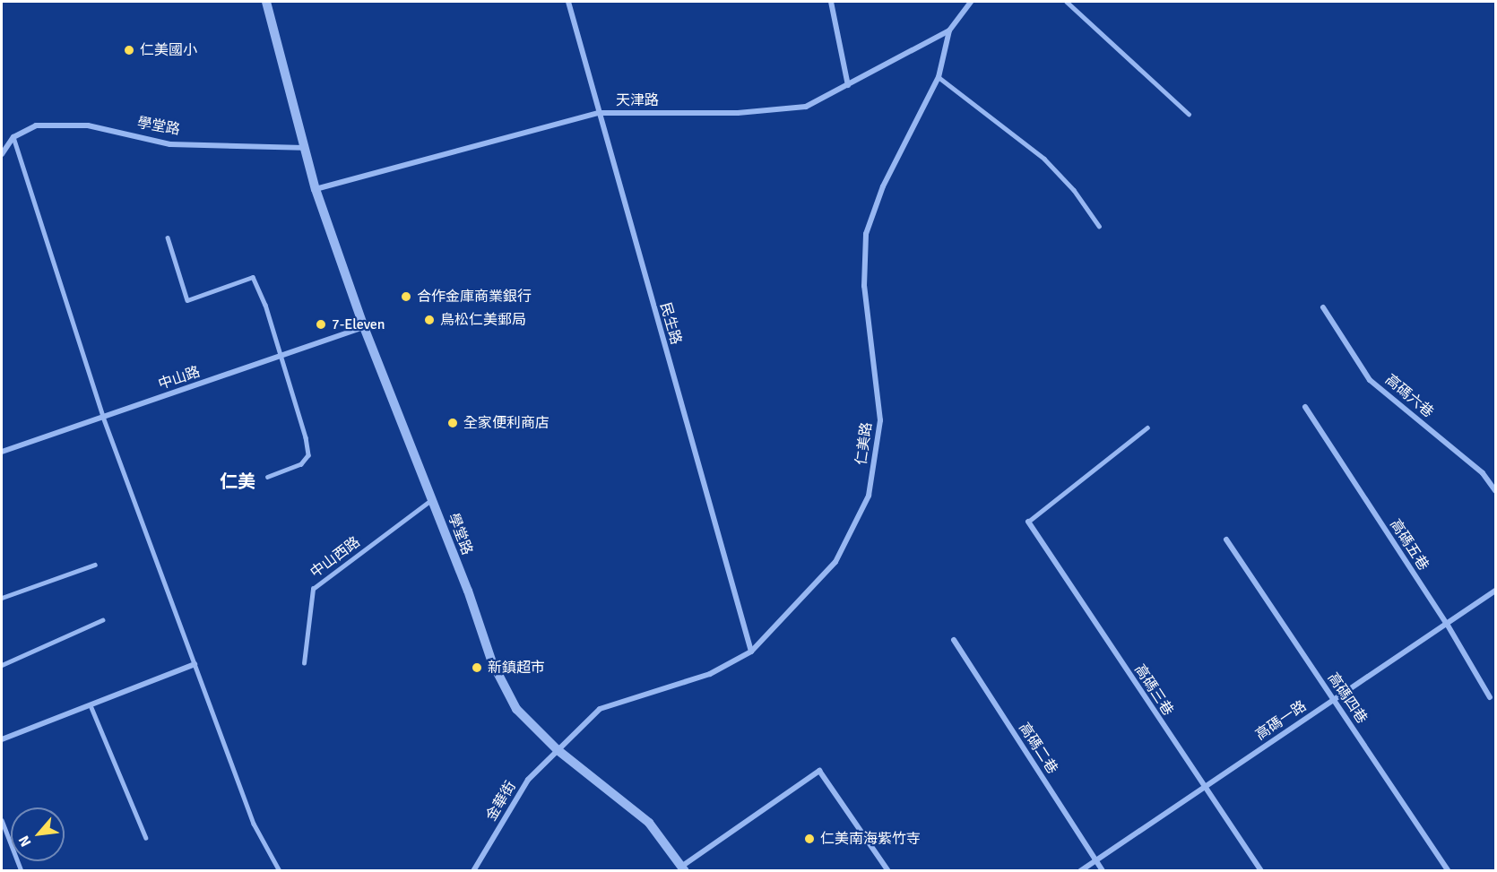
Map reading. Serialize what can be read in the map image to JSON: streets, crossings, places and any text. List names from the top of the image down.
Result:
{
  "streets": {
    "street": [
      "天津路",
      "學堂路",
      "民生路",
      "中山路",
      "高碼六巷",
      "仁美路",
      "高碼五巷",
      "高碼三巷",
      "高碼四巷",
      "高碼一路",
      "高碼二巷",
      "金華街"
    ],
    "lane": ["中山西路"]
  },
  "crossings": [
    ["天津路", "學堂路"],
    ["天津路", "民生路"],
    ["天津路", "仁美路"],
    ["學堂路", "中山路"],
    ["學堂路", "仁美路"],
    ["學堂路", "中山西路"],
    ["學堂路", "金華街"],
    ["民生路", "仁美路"],
    ["仁美路", "金華街"],
    ["高碼五巷", "高碼一路"],
    ["高碼三巷", "高碼一路"],
    ["高碼四巷", "高碼一路"],
    ["高碼一路", "高碼二巷"]
  ],
  "districts": ["仁美"],
  "places": [
    "仁美國小",
    "合作金庫商業銀行",
    "鳥松仁美郵局",
    "7-Eleven",
    "全家便利商店",
    "新鎮超市",
    "仁美南海紫竹寺"
  ],
  "north": "bottom left"
}
